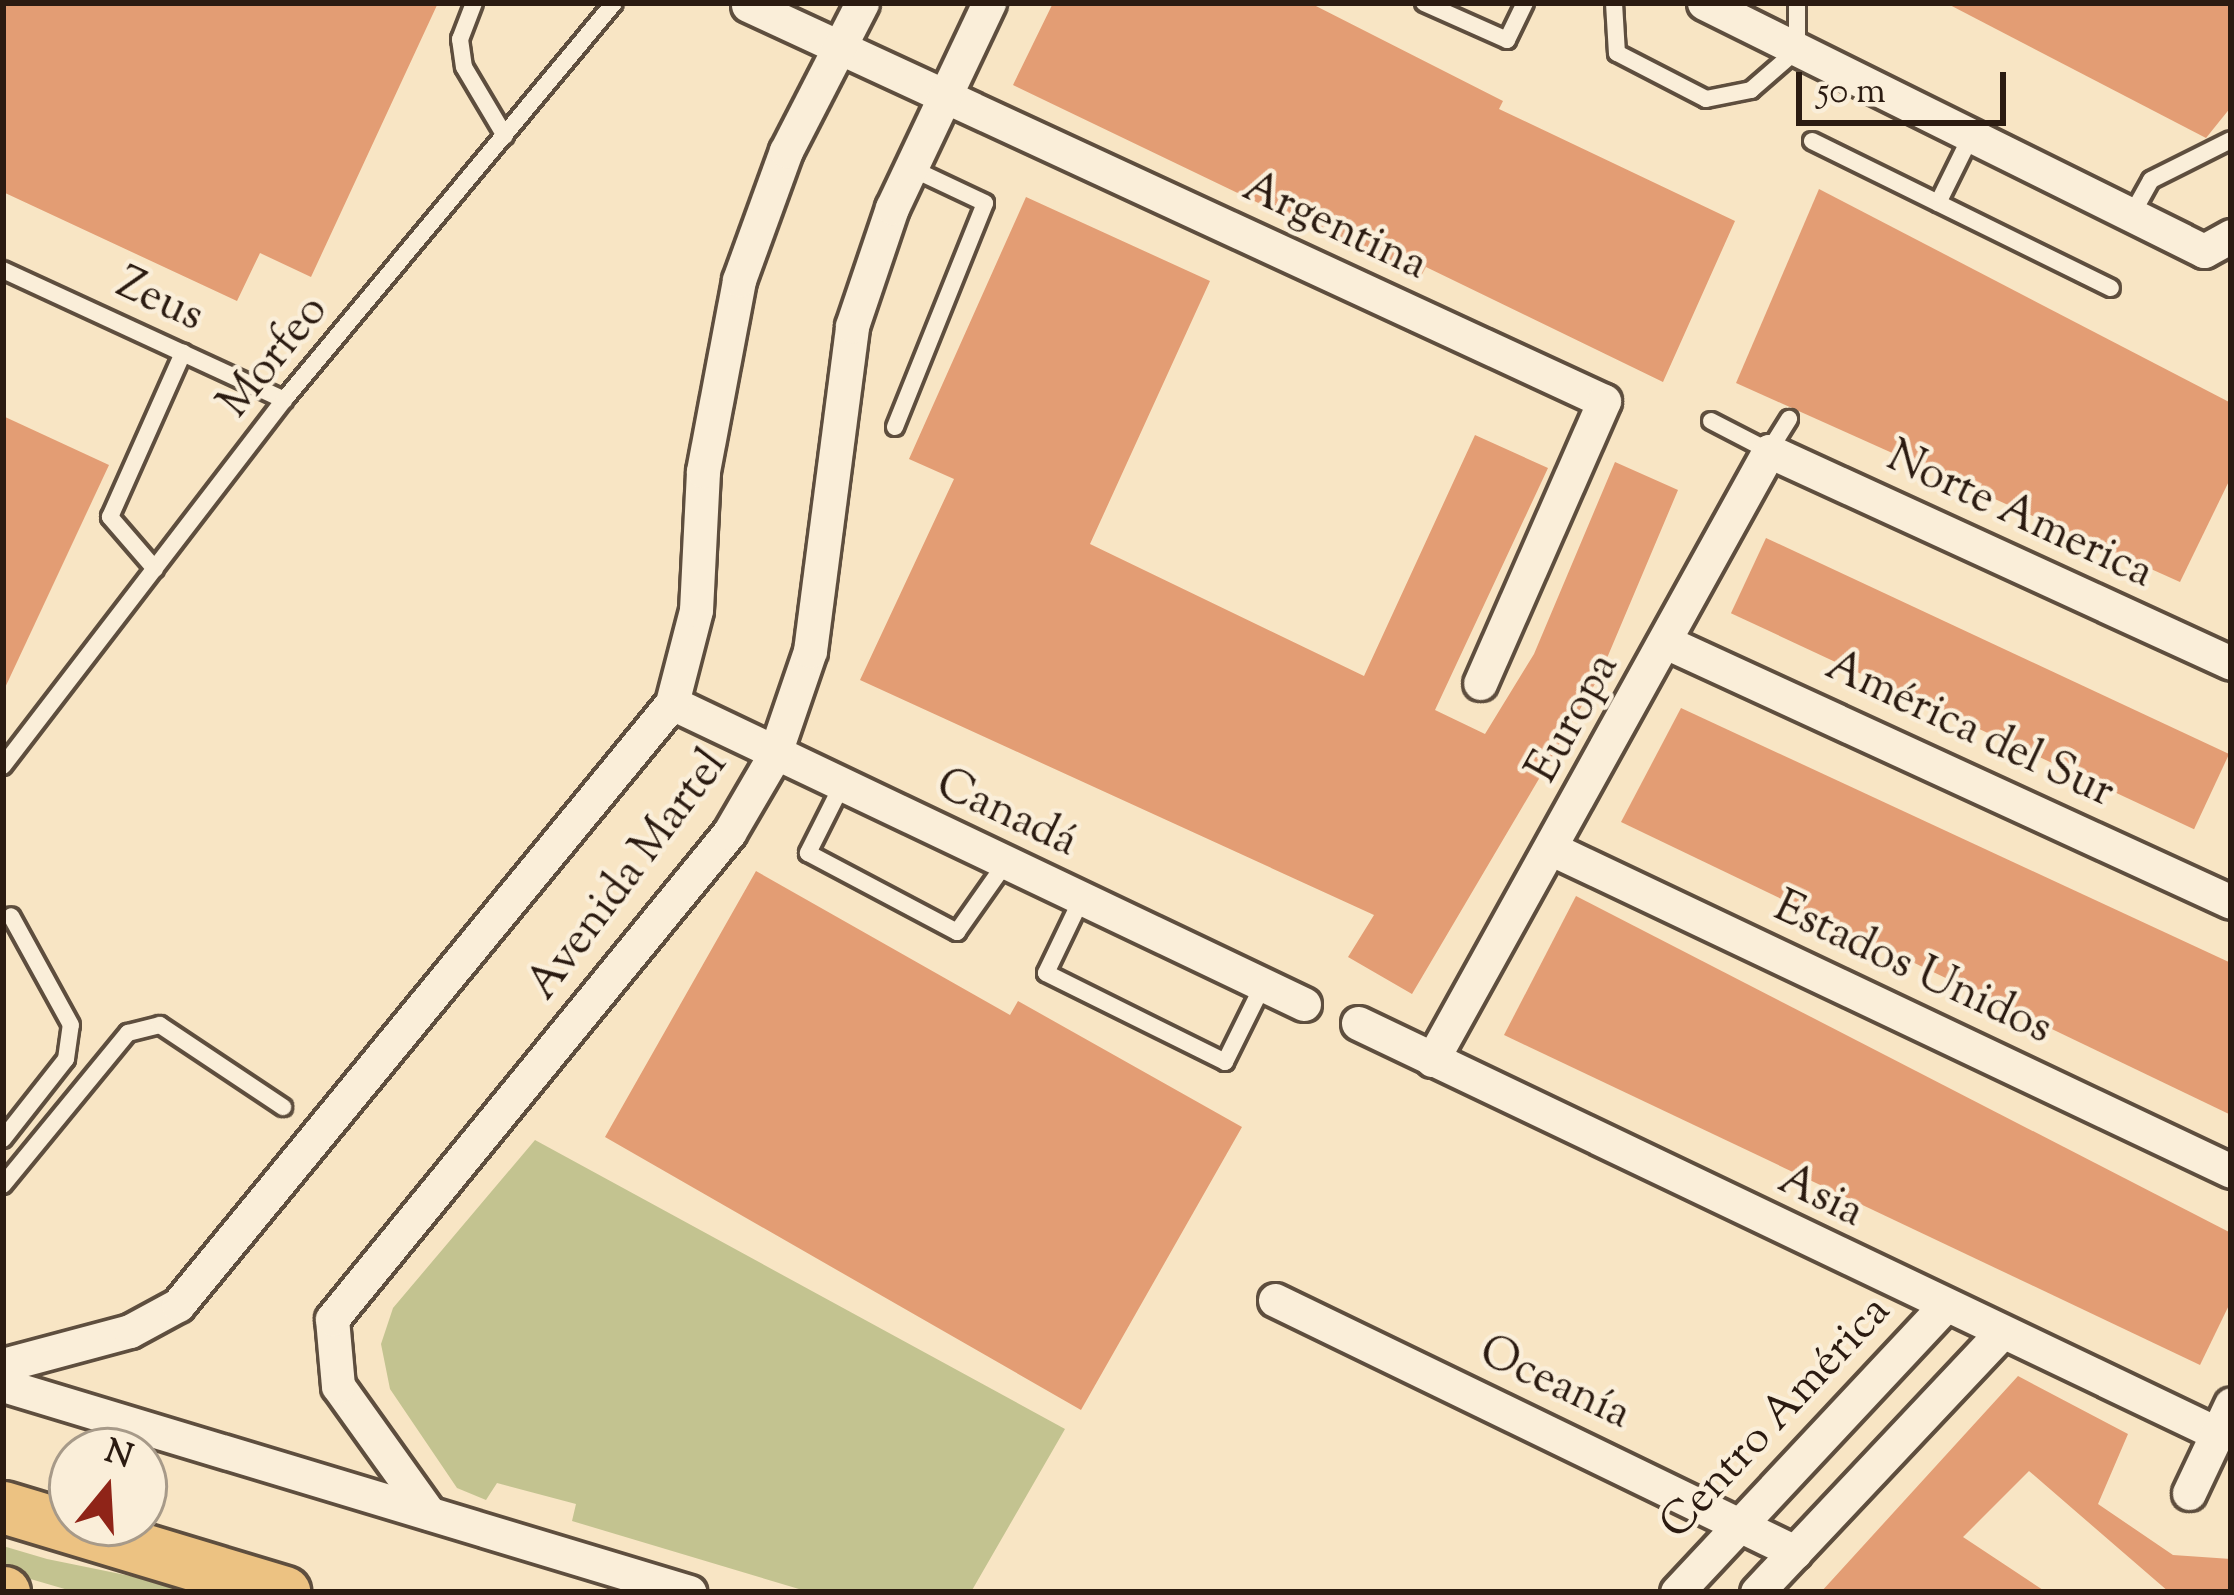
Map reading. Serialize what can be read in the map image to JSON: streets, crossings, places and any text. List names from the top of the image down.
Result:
{
  "streets": {
    "street": [
      "Argentina",
      "Norte America",
      "Europa",
      "América del Sur",
      "Canadá",
      "Avenida Martel",
      "Estados Unidos",
      "Asia",
      "Oceanía",
      "Centro América"
    ],
    "lane": ["Zeus", "Morfeo"]
  },
  "crossings": [
    ["Argentina", "Avenida Martel"],
    ["Zeus", "Morfeo"],
    ["Norte America", "Europa"],
    ["Europa", "América del Sur"],
    ["Europa", "Estados Unidos"],
    ["Europa", "Asia"],
    ["Canadá", "Avenida Martel"],
    ["Asia", "Centro América"],
    ["Oceanía", "Centro América"]
  ],
  "scale_bar": "50 m",
  "north": "top"
}
